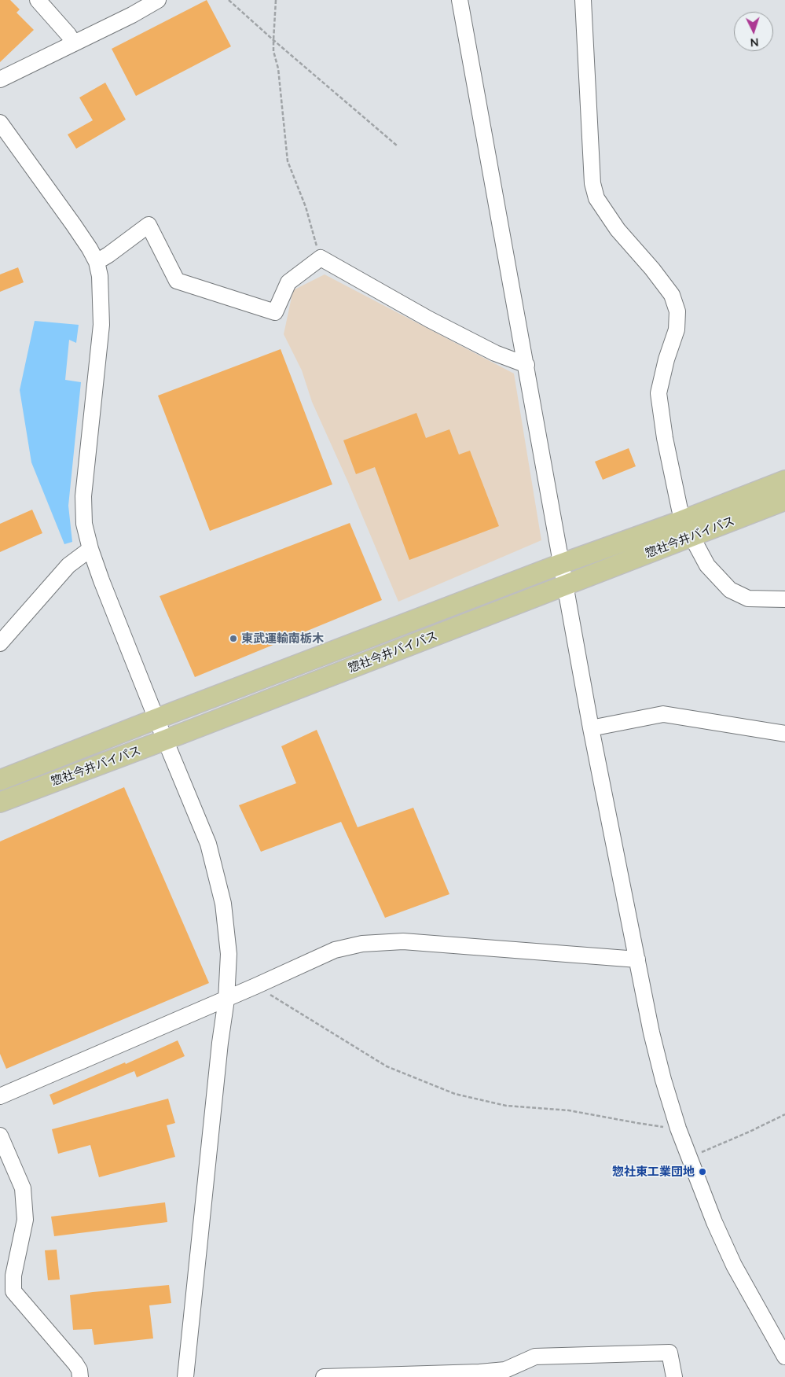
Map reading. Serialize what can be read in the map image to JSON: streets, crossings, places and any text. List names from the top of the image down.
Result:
{
  "streets": {
    "main road": ["惣社今井バイパス"]
  },
  "places": ["東武運輸南栃木", "惣社東工業団地"],
  "north": "bottom"
}
